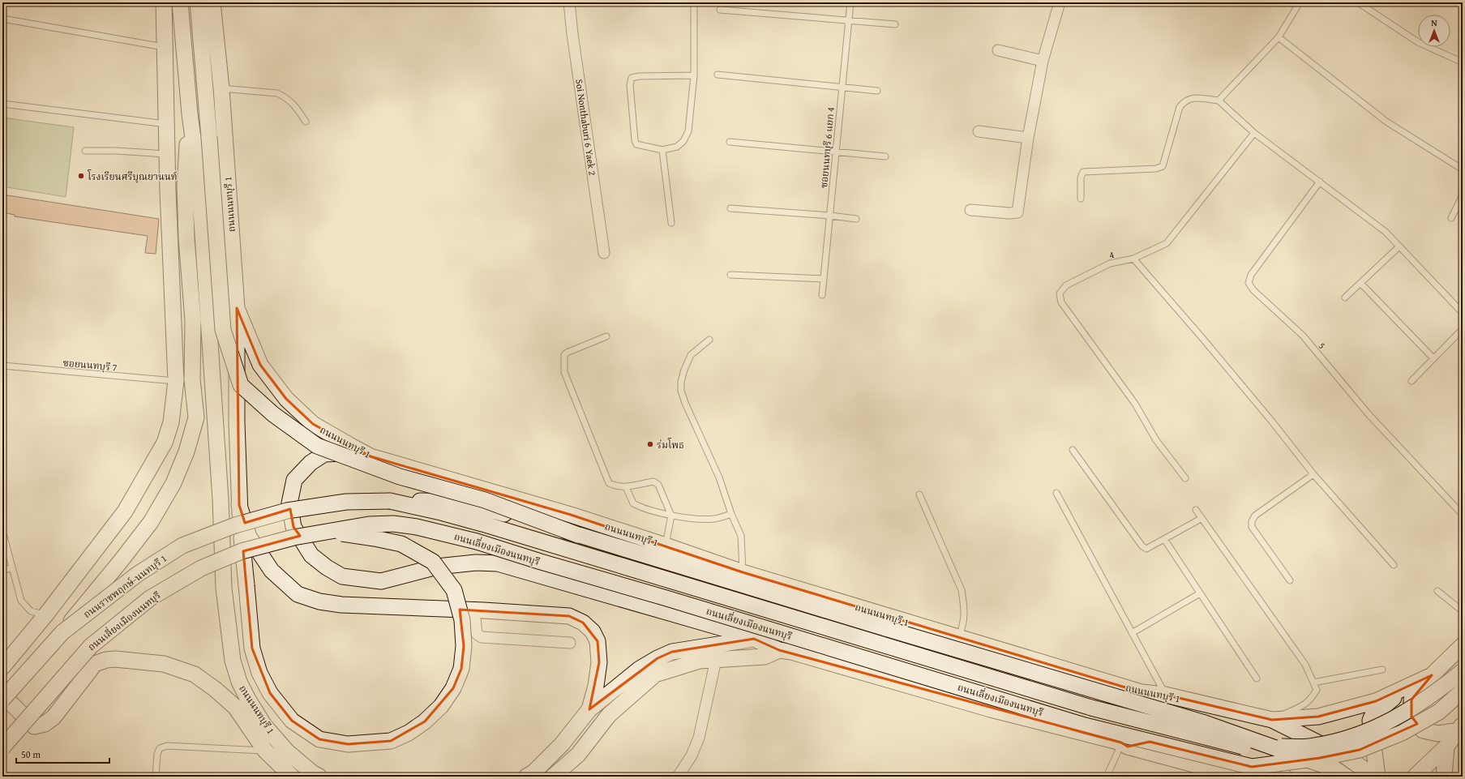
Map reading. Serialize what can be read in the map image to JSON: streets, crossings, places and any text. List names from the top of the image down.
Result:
{
  "streets": {
    "main road": ["ถนนนนทบุรี 1", "ถนนเลี่ยงเมืองนนทบุรี", "ถนนราชพฤกษ์-นนทบุรี 1"],
    "street": ["Soi Nonthaburi 6 Yaek 2"],
    "lane": [
      "ซอยนนทบุรี 6 แยก 4",
      "4",
      "5",
      "ซอยนนทบุรี 7"
    ]
  },
  "crossings": [
    ["ถนนเลี่ยงเมืองนนทบุรี", "ถนนราชพฤกษ์-นนทบุรี 1"]
  ],
  "places": ["โรงเรียนศรีบุณยานนท์", "ร่มโพธ"],
  "scale_bar": "50 m",
  "north": "top"
}
